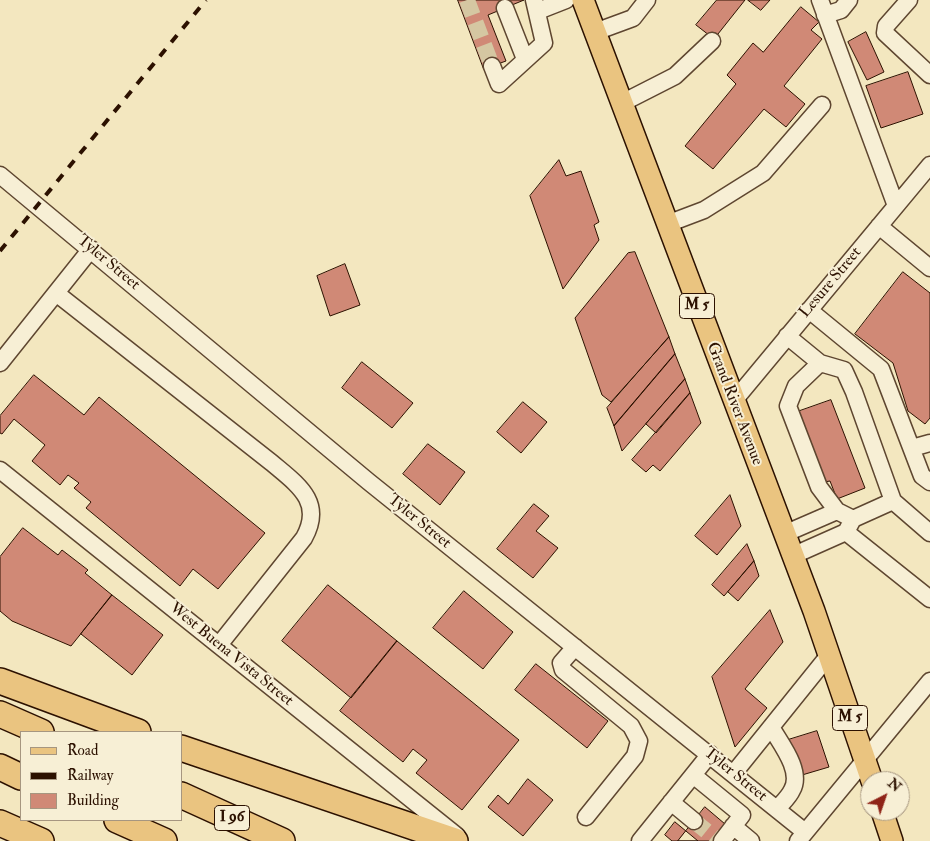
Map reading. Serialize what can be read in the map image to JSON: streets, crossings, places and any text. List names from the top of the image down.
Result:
{
  "streets": {
    "highway": ["I 96"],
    "main road": ["M 5", "Grand River Avenue"],
    "street": ["Tyler Street", "Lesure Street", "West Buena Vista Street"]
  },
  "crossings": [
    ["Lesure Street", "Grand River Avenue"]
  ],
  "legend": ["Road", "Railway", "Building"],
  "north": "top right"
}
